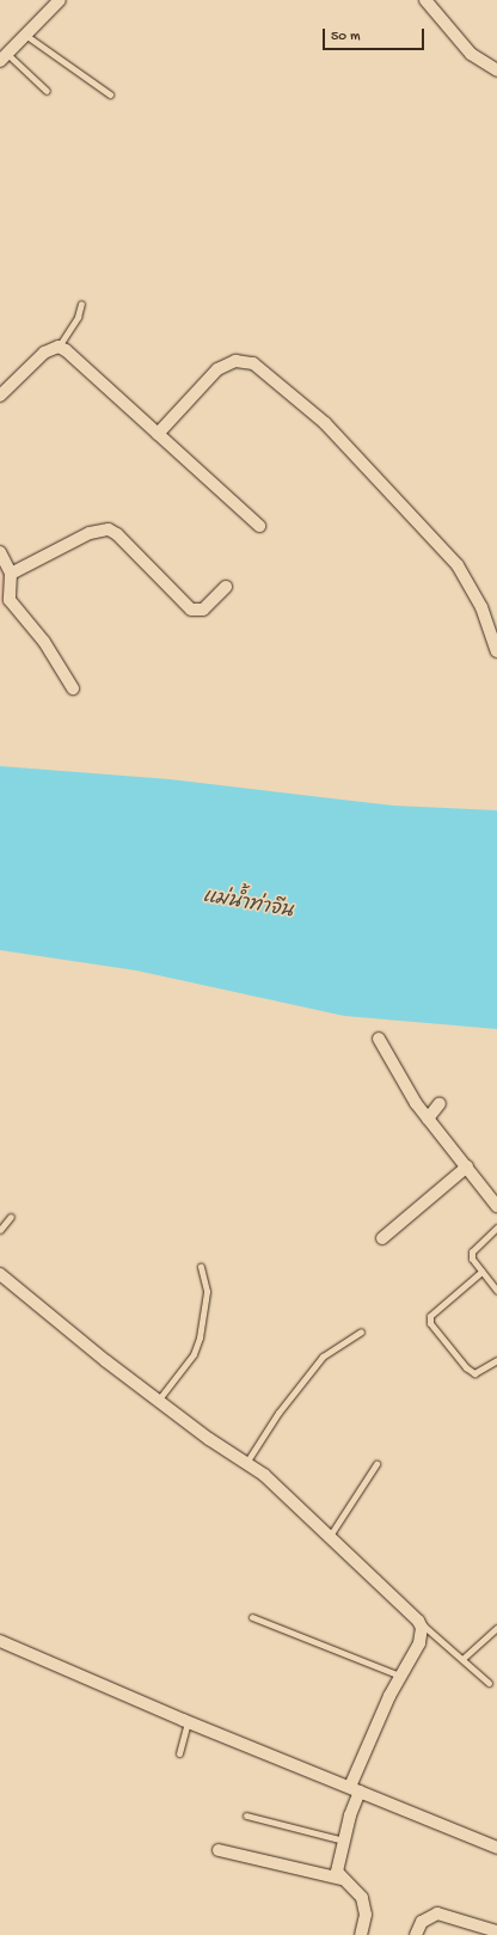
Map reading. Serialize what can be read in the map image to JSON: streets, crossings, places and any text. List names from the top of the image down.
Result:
{
  "water": ["แม่น้ำท่าจีน"],
  "scale_bar": "50 m"
}
